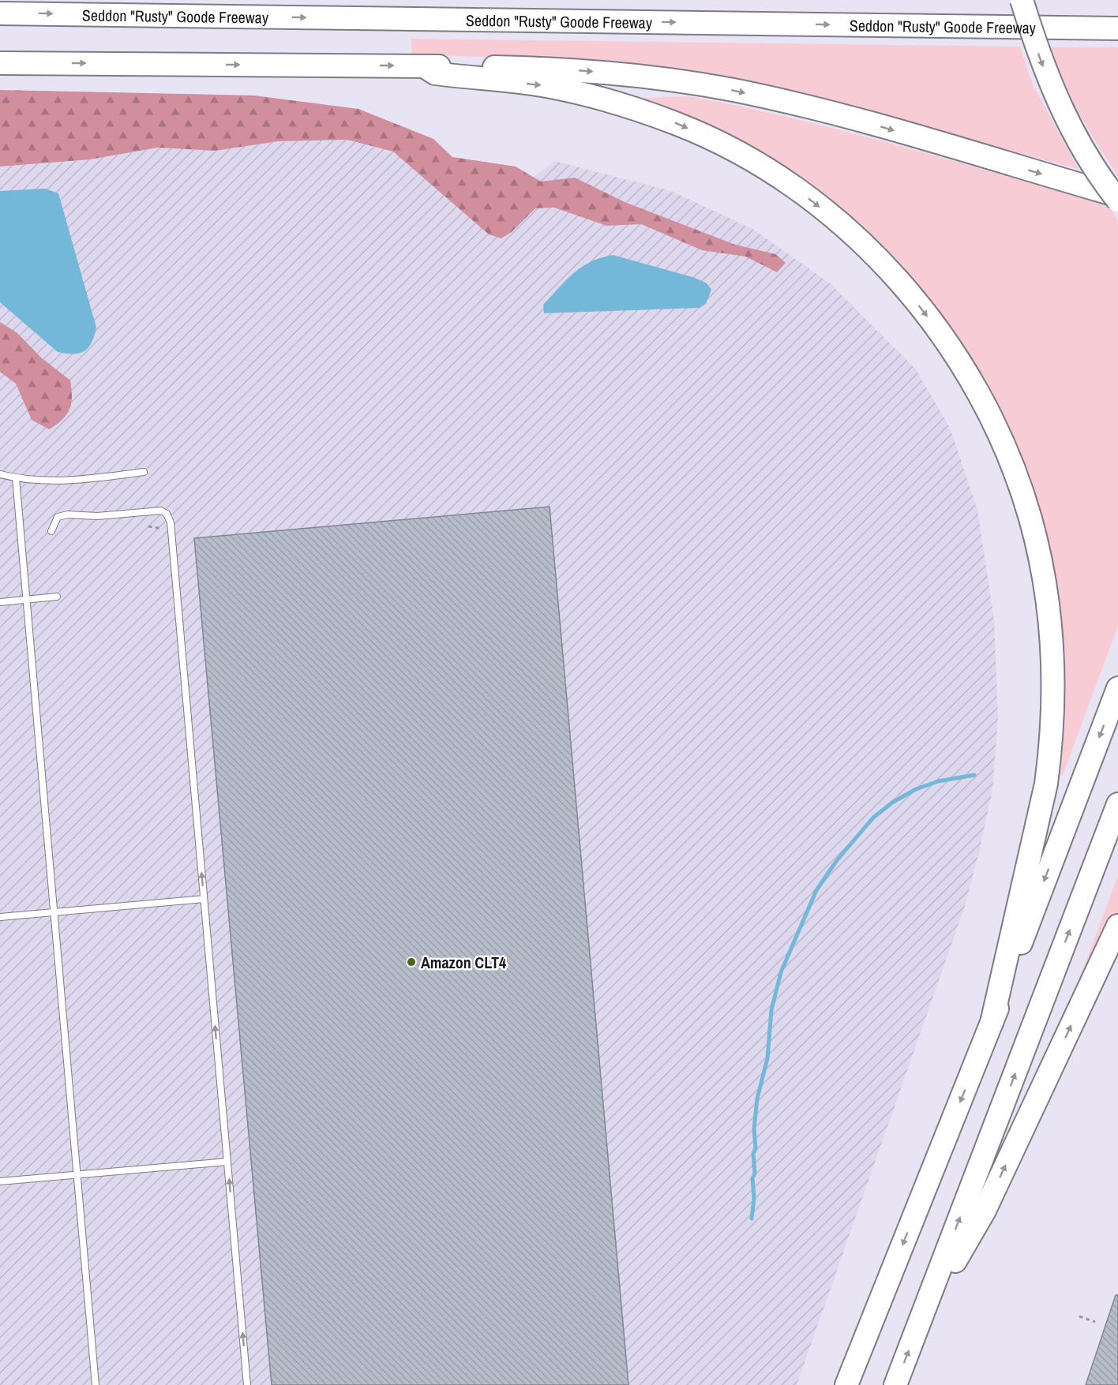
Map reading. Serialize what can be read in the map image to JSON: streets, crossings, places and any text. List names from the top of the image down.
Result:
{
  "streets": {
    "highway": ["Seddon \"Rusty\" Goode Freeway"]
  },
  "places": ["Amazon CLT4"]
}
